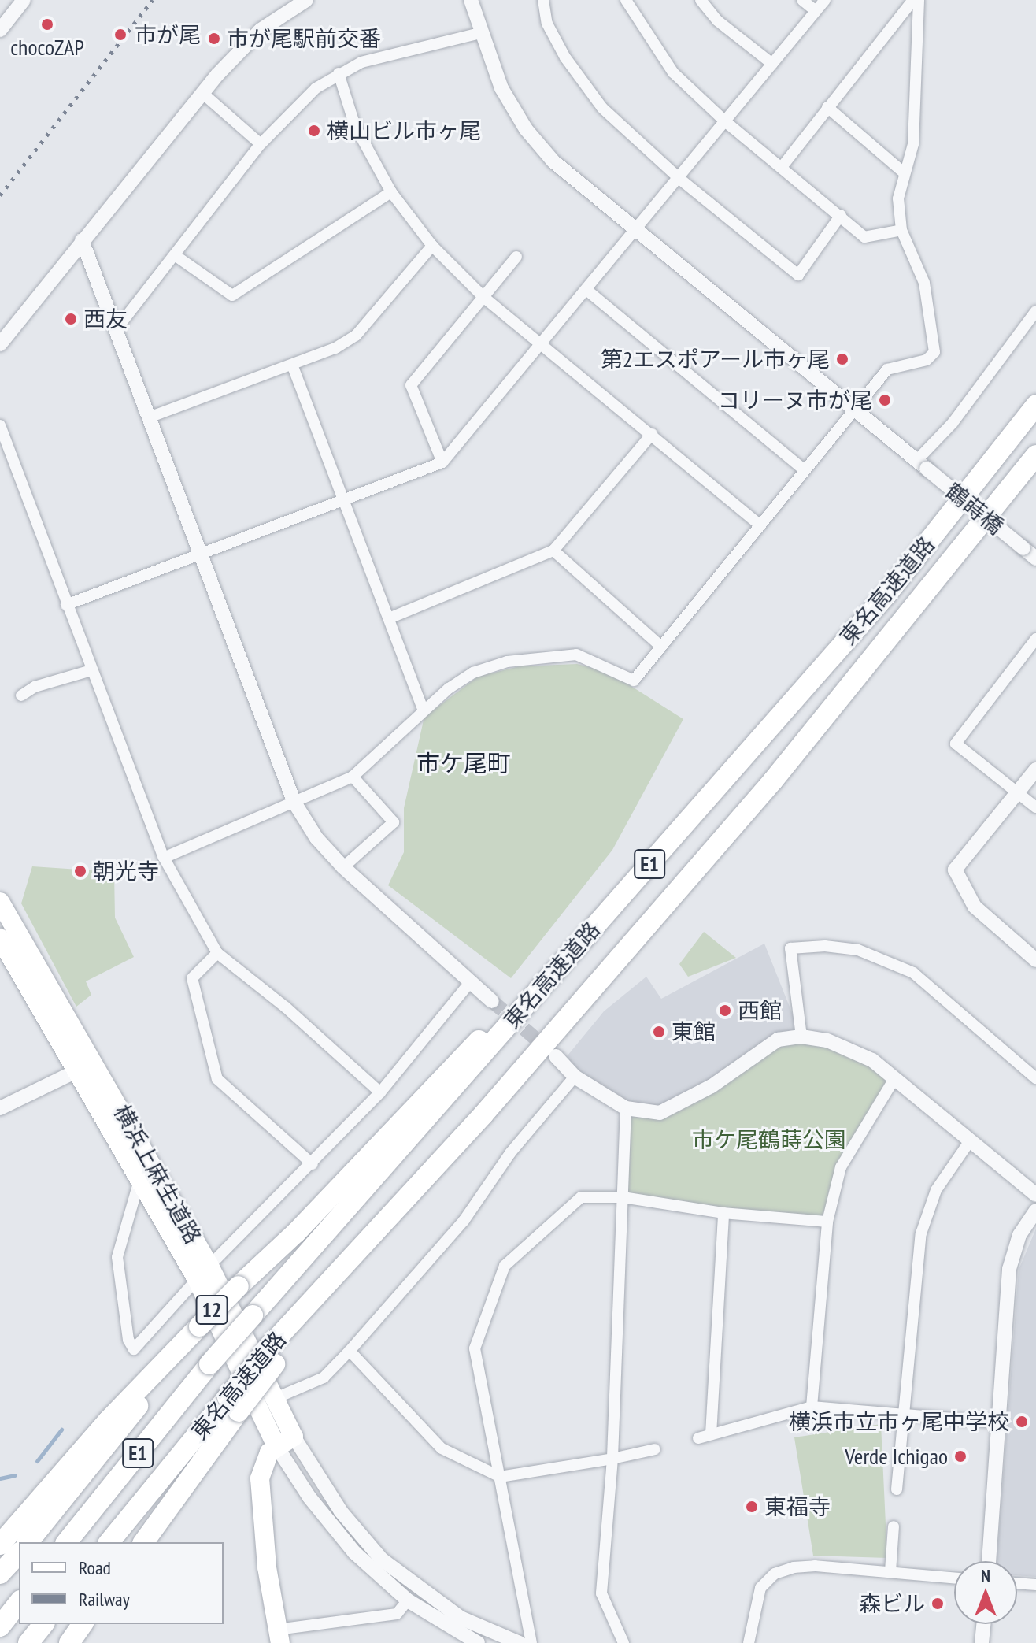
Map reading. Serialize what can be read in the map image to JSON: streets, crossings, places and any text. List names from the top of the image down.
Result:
{
  "streets": {
    "highway": ["東名高速道路", "E1"],
    "main road": ["横浜上麻生道路", "12"],
    "street": ["鶴蒔橋"]
  },
  "districts": ["市ケ尾町"],
  "parks": ["市ケ尾鶴蒔公園"],
  "places": [
    "chocoZAP",
    "市が尾",
    "市が尾駅前交番",
    "横山ビル市ヶ尾",
    "西友",
    "第2エスポアール市ヶ尾",
    "コリーヌ市が尾",
    "朝光寺",
    "西館",
    "東館",
    "横浜市立市ヶ尾中学校",
    "Verde Ichigao",
    "東福寺",
    "森ビル"
  ],
  "legend": ["Road", "Railway"],
  "north": "top"
}
